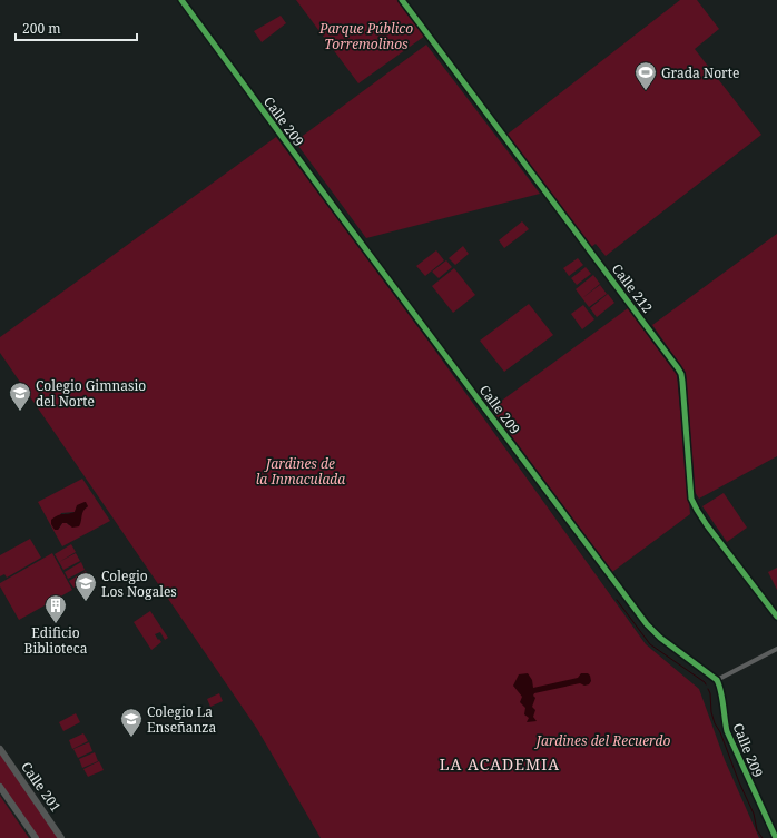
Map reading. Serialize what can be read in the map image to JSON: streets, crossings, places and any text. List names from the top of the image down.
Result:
{
  "streets": {
    "main road": ["Calle 201"],
    "street": ["Calle 209", "Calle 212"]
  },
  "districts": ["LA ACADEMIA"],
  "parks": ["Parque Público Torremolinos", "Jardines de la Inmaculada", "Jardines del Recuerdo"],
  "places": {
    "sports": ["Grada Norte"],
    "school or university": ["Colegio Gimnasio del Norte", "Colegio Los Nogales", "Colegio La Enseñanza"],
    "building": ["Edificio Biblioteca"]
  },
  "scale_bar": "200 m"
}
